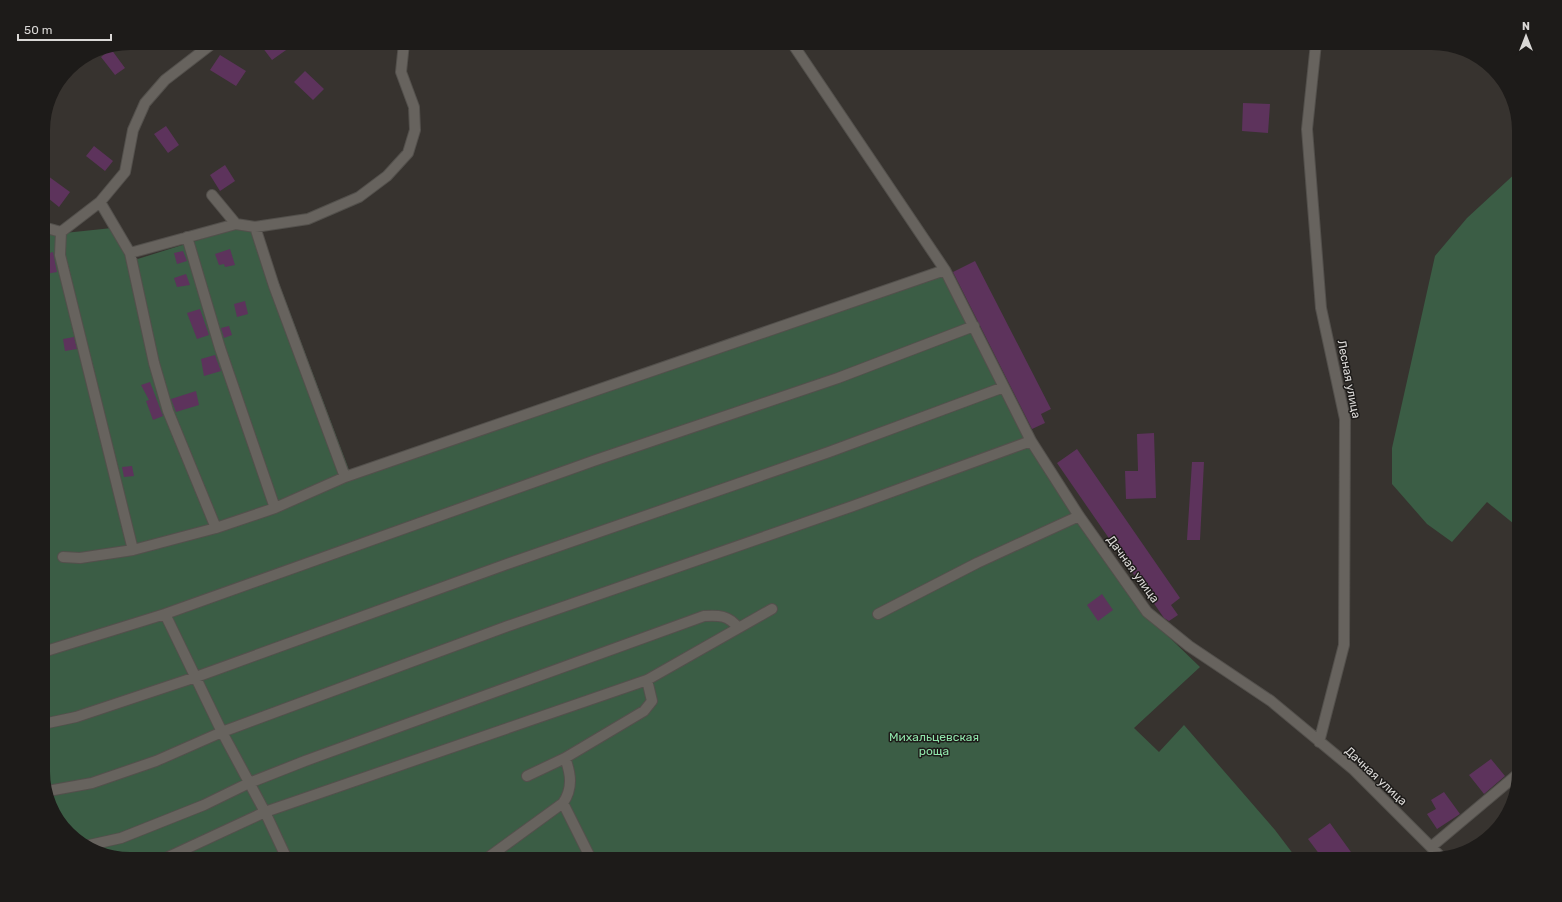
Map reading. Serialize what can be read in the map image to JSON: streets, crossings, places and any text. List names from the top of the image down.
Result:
{
  "streets": {
    "street": ["Лесная улица", "Дачная улица"]
  },
  "crossings": [
    ["Лесная улица", "Дачная улица"]
  ],
  "parks": ["Михальцевская роща"],
  "scale_bar": "50 m",
  "north": "top"
}
